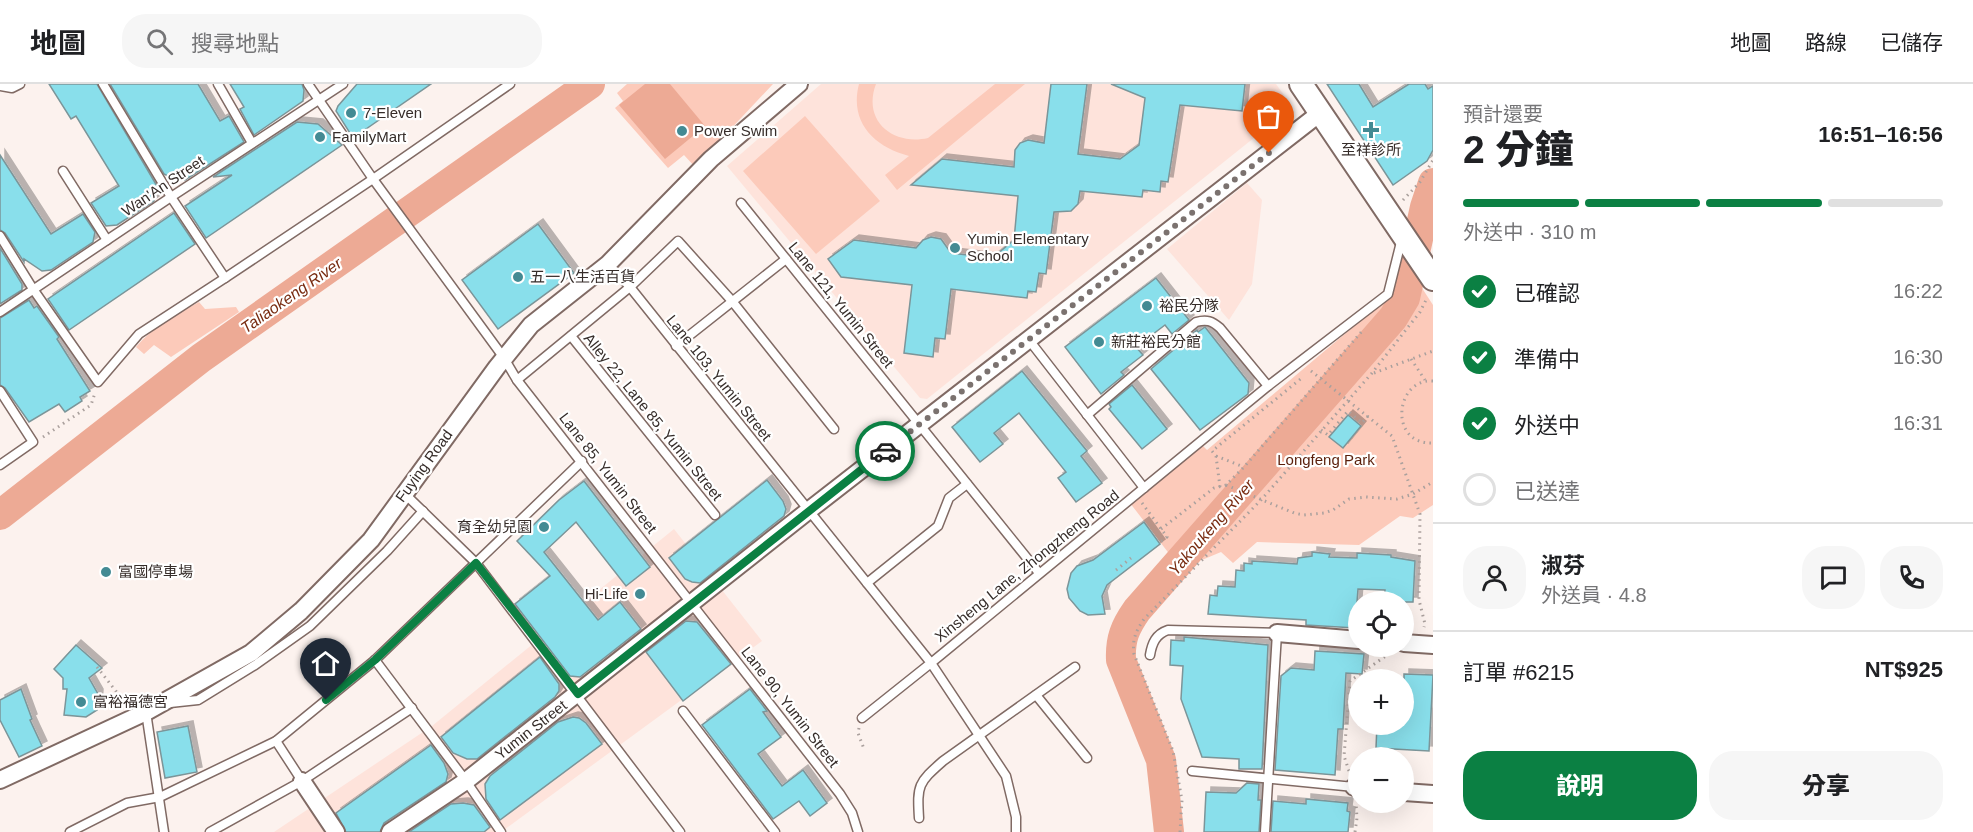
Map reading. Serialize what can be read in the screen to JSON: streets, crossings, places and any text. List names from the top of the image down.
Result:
{
  "streets": {
    "street": ["Fuying Road", "Yumin Street"],
    "lane": [
      "Wan'An Street",
      "Lane 121, Yumin Street",
      "Lane 103, Yumin Street",
      "Alley 22, Lane 85, Yumin Street",
      "Lane 85, Yumin Street",
      "Xinsheng Lane, Zhongzheng Road",
      "Lane 90, Yumin Street"
    ]
  },
  "crossings": [
    ["Wan'An Street", "Lane 85, Yumin Street"],
    ["Lane 121, Yumin Street", "Xinsheng Lane, Zhongzheng Road"],
    ["Lane 121, Yumin Street", "Yumin Street"],
    ["Lane 103, Yumin Street", "Alley 22, Lane 85, Yumin Street"],
    ["Lane 103, Yumin Street", "Fuying Road"],
    ["Lane 103, Yumin Street", "Xinsheng Lane, Zhongzheng Road"],
    ["Lane 103, Yumin Street", "Yumin Street"],
    ["Alley 22, Lane 85, Yumin Street", "Lane 85, Yumin Street"],
    ["Fuying Road", "Lane 85, Yumin Street"],
    ["Lane 85, Yumin Street", "Lane 90, Yumin Street"],
    ["Lane 85, Yumin Street", "Yumin Street"],
    ["Lane 90, Yumin Street", "Yumin Street"]
  ],
  "water": ["Taliaokeng River", "Yakoukeng River"],
  "parks": ["Longfeng Park"],
  "places": {
    "other": [
      "7-Eleven",
      "Power Swim",
      "FamilyMart",
      "Yumin Elementary School",
      "五一八生活百貨",
      "裕民分隊",
      "新莊裕民分館",
      "育全幼兒園",
      "富國停車場",
      "Hi-Life",
      "富裕福德宮"
    ],
    "health": ["至祥診所"]
  },
  "page": {
    "header": "地圖",
    "search": "搜尋地點",
    "nav": ["地圖", "路線", "已儲存"],
    "heading": ["2 分鐘", "預計還要", "16:51–16:56"],
    "panel": [
      "淑芬",
      "外送員 · 4.8",
      "訂單 #6215",
      "NT$925"
    ],
    "bar": "外送中 · 310 m",
    "list": [
      ["已確認", "16:22"],
      ["準備中", "16:30"],
      ["外送中", "16:31"],
      "已送達"
    ],
    "map_buttons": ["+", "−"],
    "buttons": ["說明", "分享"]
  }
}
